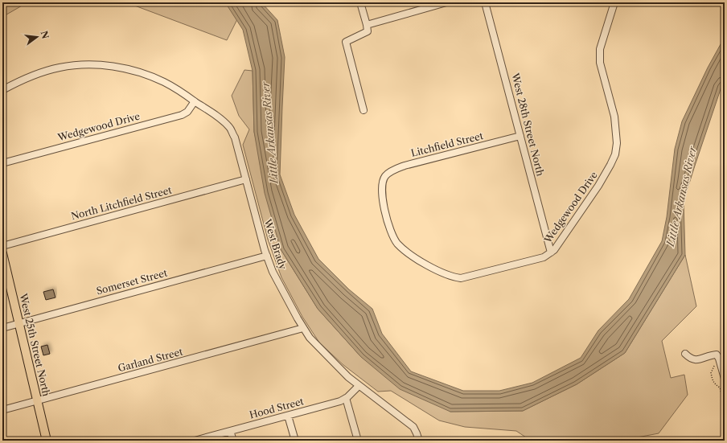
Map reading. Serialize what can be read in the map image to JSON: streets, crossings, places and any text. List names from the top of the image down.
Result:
{
  "streets": {
    "main road": ["West 25th Street North"],
    "street": [
      "West 28th Street North",
      "Wedgewood Drive",
      "Litchfield Street",
      "North Litchfield Street",
      "West Brady",
      "Somerset Street",
      "Garland Street",
      "Hood Street"
    ]
  },
  "crossings": [
    ["West 28th Street North", "Wedgewood Drive"],
    ["West 28th Street North", "Litchfield Street"],
    ["Wedgewood Drive", "Litchfield Street"],
    ["Wedgewood Drive", "West Brady"],
    ["North Litchfield Street", "West Brady"],
    ["West Brady", "Somerset Street"],
    ["West Brady", "Garland Street"],
    ["West Brady", "Hood Street"],
    ["Somerset Street", "West 25th Street North"],
    ["West 25th Street North", "Garland Street"]
  ],
  "water": ["Little Arkansas River"],
  "north": "right"
}
